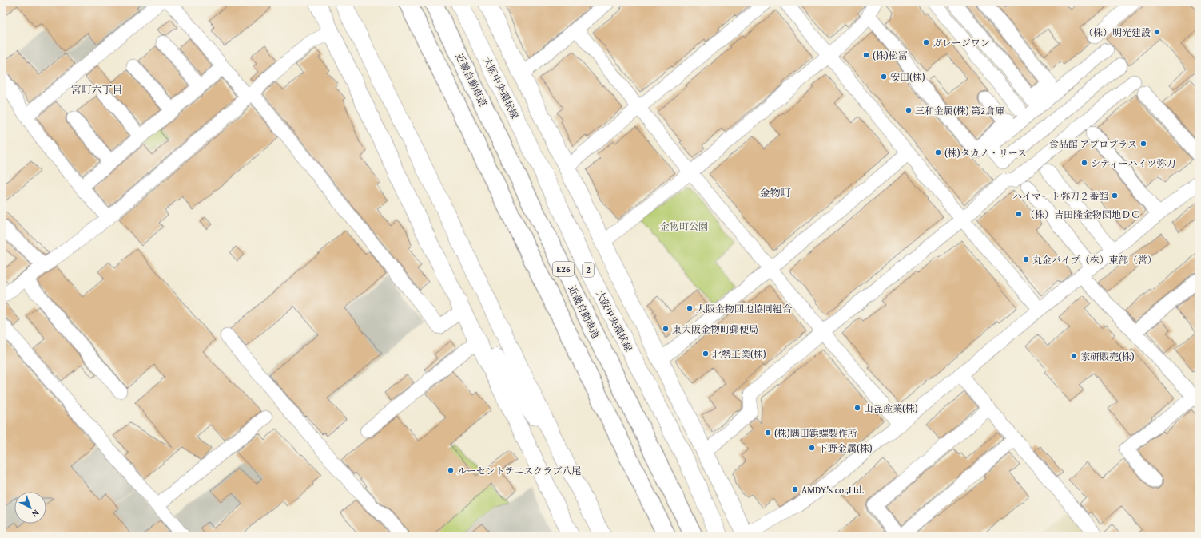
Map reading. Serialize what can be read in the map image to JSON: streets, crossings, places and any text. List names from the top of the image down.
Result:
{
  "streets": {
    "highway": ["近畿自動車道", "E26"],
    "main road": ["大阪中央環状線", "2"]
  },
  "districts": ["宮町六丁目", "金物町"],
  "parks": ["金物町公園"],
  "places": [
    "（株）明光建設",
    "ガレージワン",
    "(株)松冨",
    "安田(株)",
    "三和金属(株) 第2倉庫",
    "食品館 アプロプラス",
    "(株)タカノ・リース",
    "シティーハイツ弥刀",
    "ハイマート弥刀２番館",
    "（株）吉田隆金物団地ＤＣ",
    "丸金パイプ（株）東部（営）",
    "大阪金物団地協同組合",
    "東大阪金物町郵便局",
    "北勢工業(株)",
    "家研販売(株)",
    "山㐂産業(株)",
    "(株)隅田鋲螺製作所",
    "下野金属(株)",
    "ルーセントテニスクラブ八尾",
    "AMDY's co.,Ltd."
  ],
  "north": "bottom right"
}
